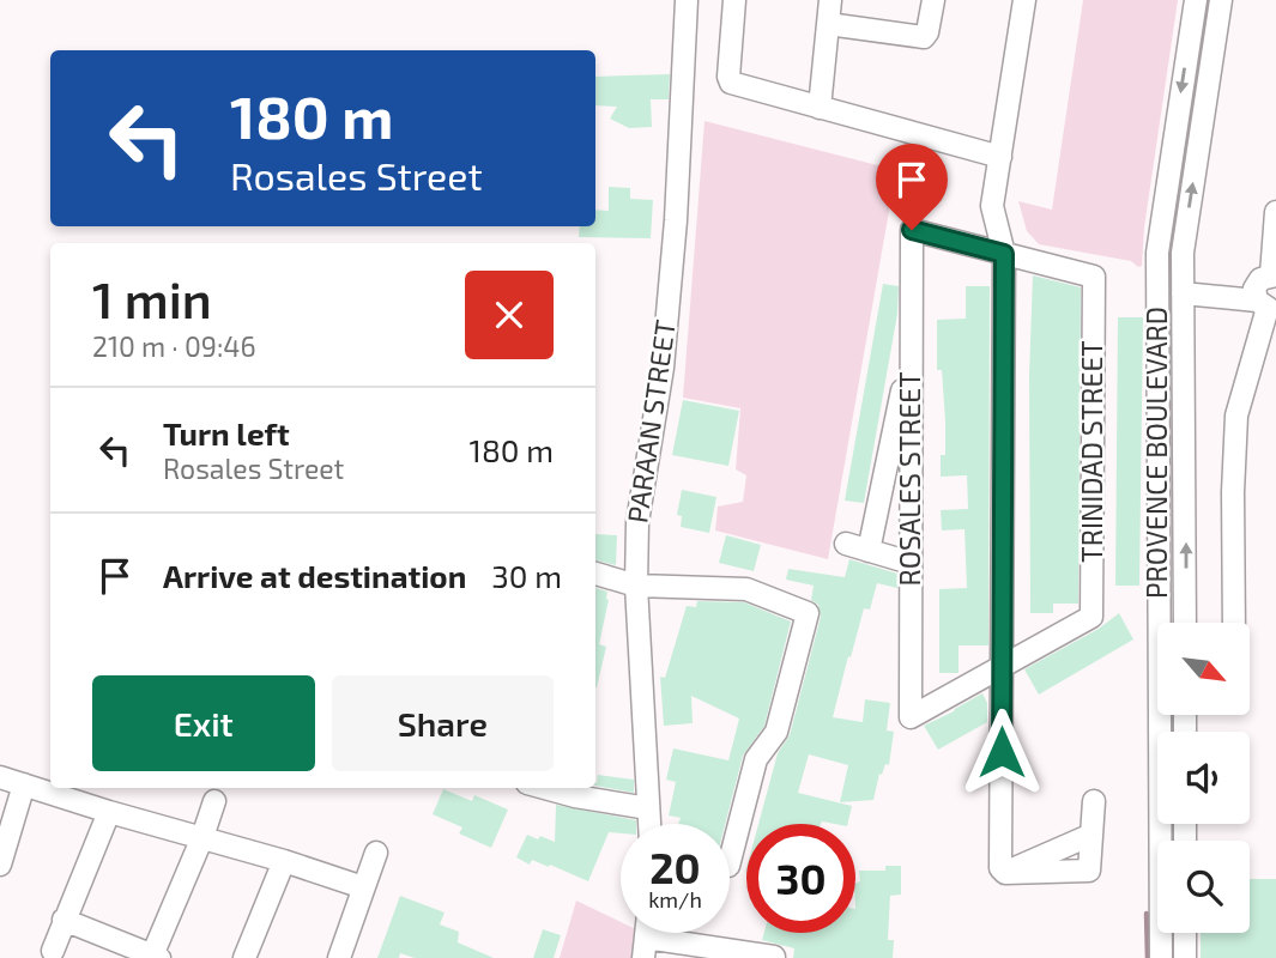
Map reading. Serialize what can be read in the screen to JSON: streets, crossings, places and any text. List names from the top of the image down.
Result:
{
  "streets": {
    "street": [
      "PARAAN STREET",
      "TRINIDAD STREET",
      "PROVENCE BOULEVARD",
      "ROSALES STREET"
    ]
  },
  "crossings": [
    ["TRINIDAD STREET", "ROSALES STREET"]
  ],
  "north": "bottom right",
  "page": {
    "turn": ["180 m", "Rosales Street"],
    "heading": ["1 min", "210 m · 09:46"],
    "list": [
      {
        "name": "Turn left",
        "note": "Rosales Street",
        "value": "180 m"
      },
      {
        "name": "Arrive at destination",
        "value": "30 m"
      }
    ],
    "buttons": ["Exit", "Share"],
    "speed": "20 km/h",
    "limit": "30"
  }
}
